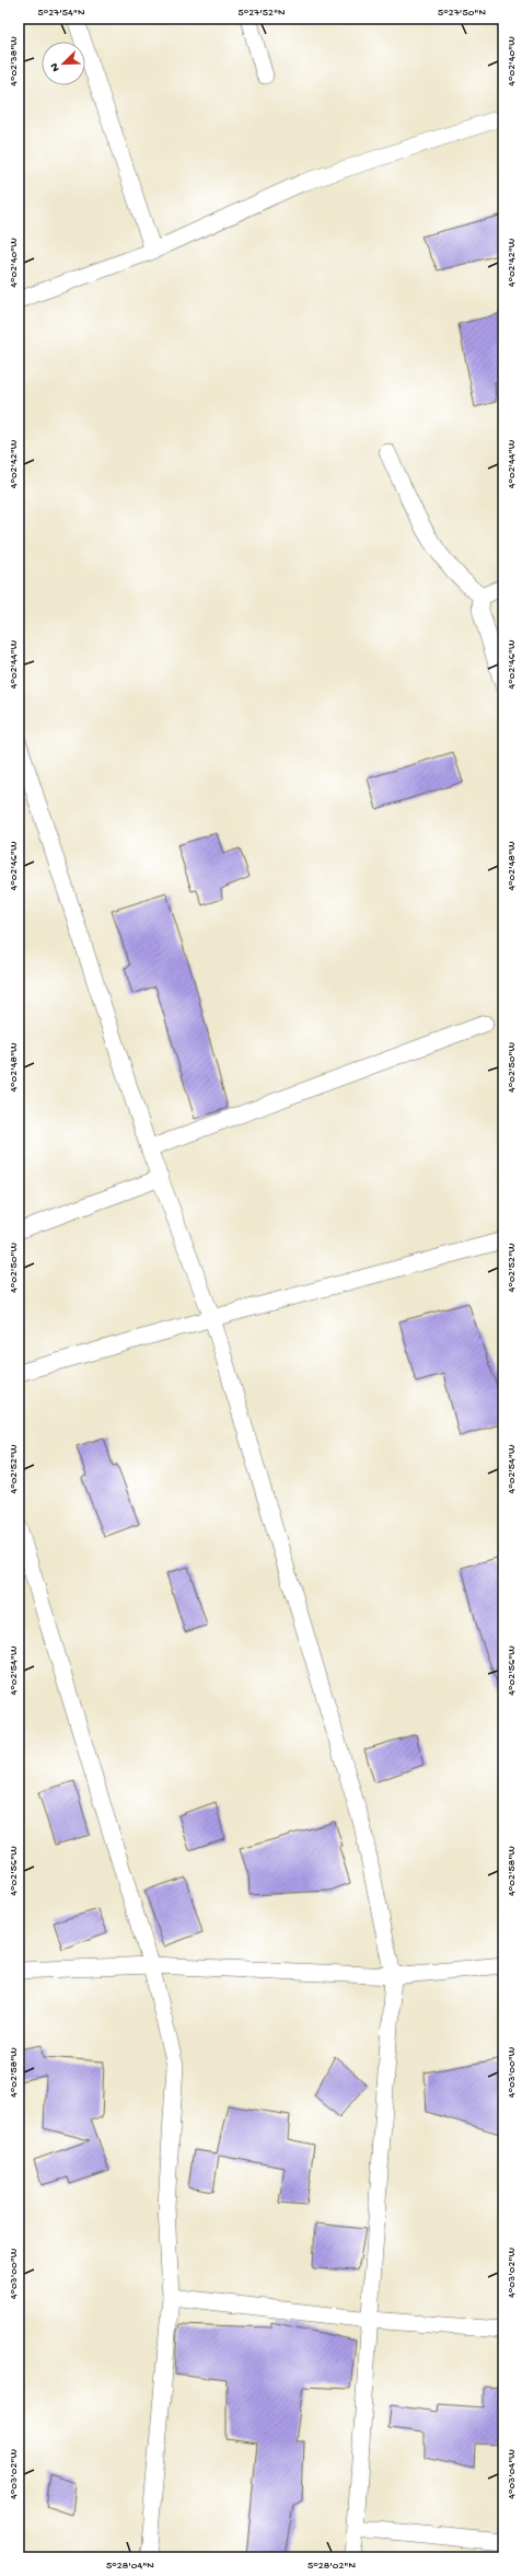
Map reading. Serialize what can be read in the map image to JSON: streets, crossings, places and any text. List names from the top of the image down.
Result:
{
  "north": "bottom left",
  "coordinates": [
    "5°27'54\"N",
    "5°27'52\"N",
    "5°27'50\"N",
    "4°02'40\"W",
    "4°02'38\"W",
    "4°02'42\"W",
    "4°02'44\"W",
    "4°02'46\"W",
    "4°02'48\"W",
    "4°02'50\"W",
    "4°02'52\"W",
    "4°02'54\"W",
    "4°02'56\"W",
    "4°02'58\"W",
    "4°03'00\"W",
    "4°03'02\"W",
    "4°03'04\"W",
    "5°28'04\"N",
    "5°28'02\"N"
  ]
}
